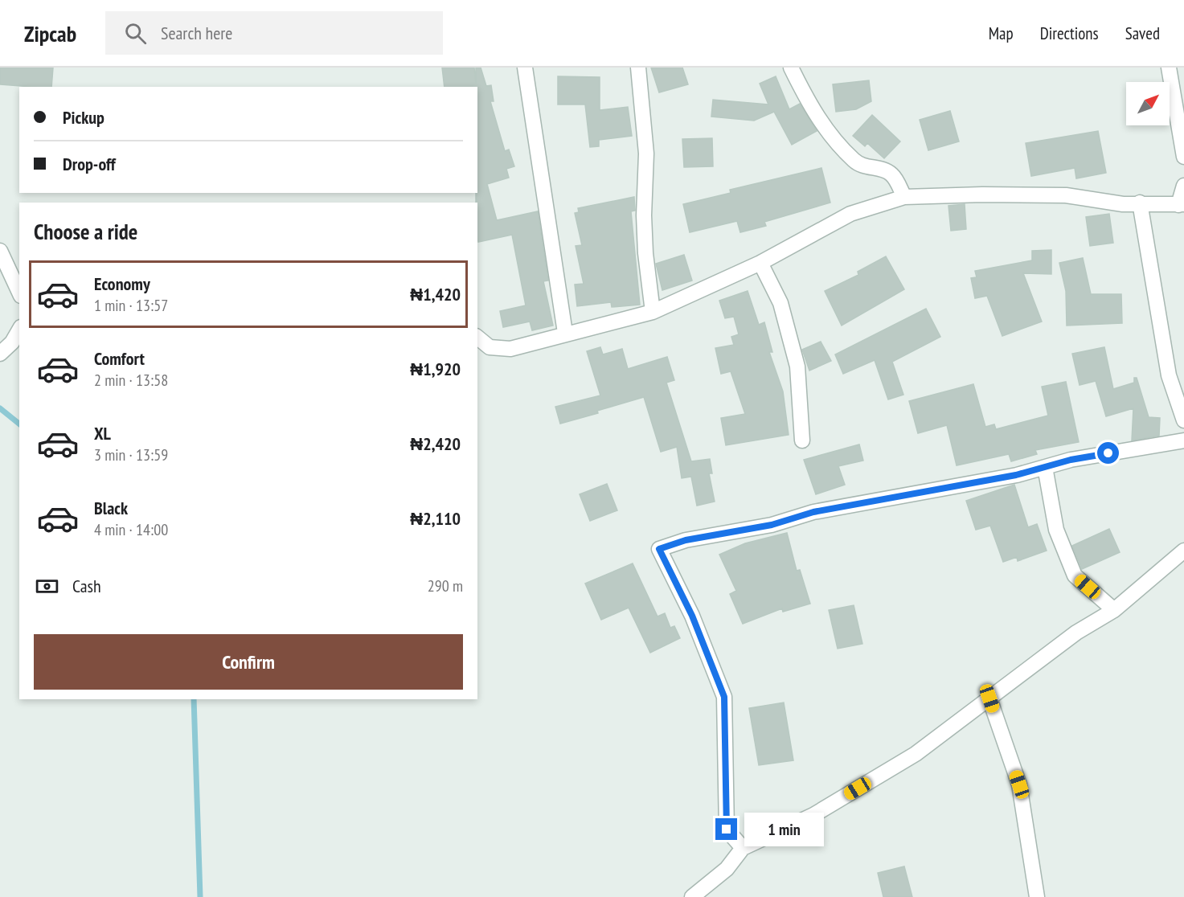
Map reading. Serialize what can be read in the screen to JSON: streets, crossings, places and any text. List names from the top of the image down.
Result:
{
  "north": "top right",
  "page": {
    "header": "Zipcab",
    "search": "Search here",
    "nav": ["Map", "Directions", "Saved"],
    "banner": ["Pickup", "Drop-off"],
    "heading": "Choose a ride",
    "list": [
      {
        "name": "Economy",
        "note": "1 min · 13:57",
        "value": "₦1,420"
      },
      {
        "name": "Comfort",
        "note": "2 min · 13:58",
        "value": "₦1,920"
      },
      {
        "name": "XL",
        "note": "3 min · 13:59",
        "value": "₦2,420"
      },
      {
        "name": "Black",
        "note": "4 min · 14:00",
        "value": "₦2,110"
      }
    ],
    "pay": ["Cash", "290 m"],
    "buttons": "Confirm",
    "bubble": "1 min"
  }
}
